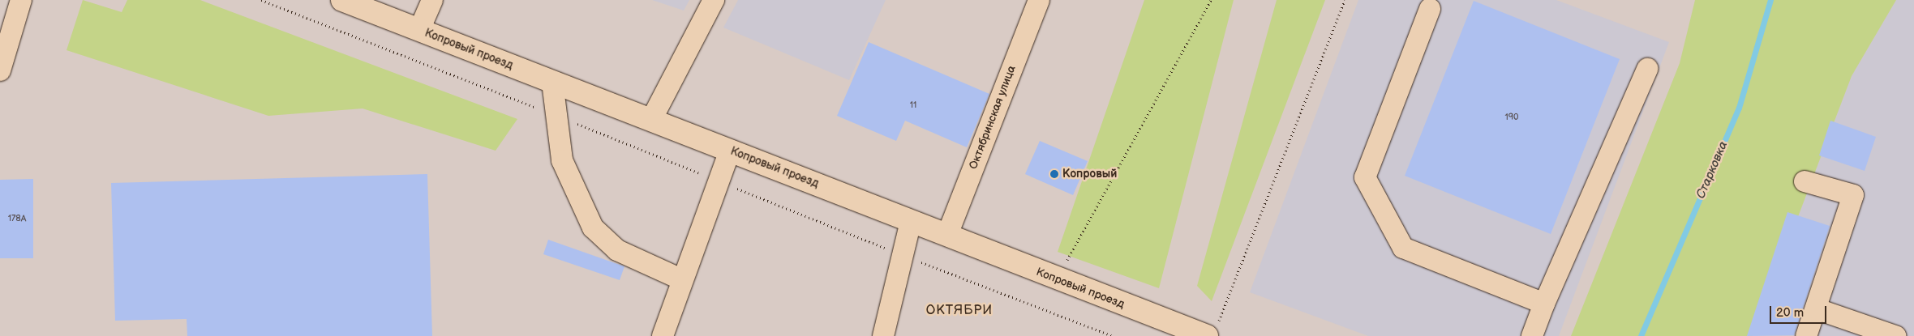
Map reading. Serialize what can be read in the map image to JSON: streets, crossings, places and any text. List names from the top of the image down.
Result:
{
  "streets": {
    "main road": ["Копровый проезд"],
    "street": ["Октябринская улица"]
  },
  "crossings": [
    ["Копровый проезд", "Октябринская улица"]
  ],
  "districts": ["ОКТЯБРИ"],
  "water": ["Старковка"],
  "places": ["Копровый"],
  "house_numbers": ["11", "190", "178А"],
  "scale_bar": "20 m"
}
